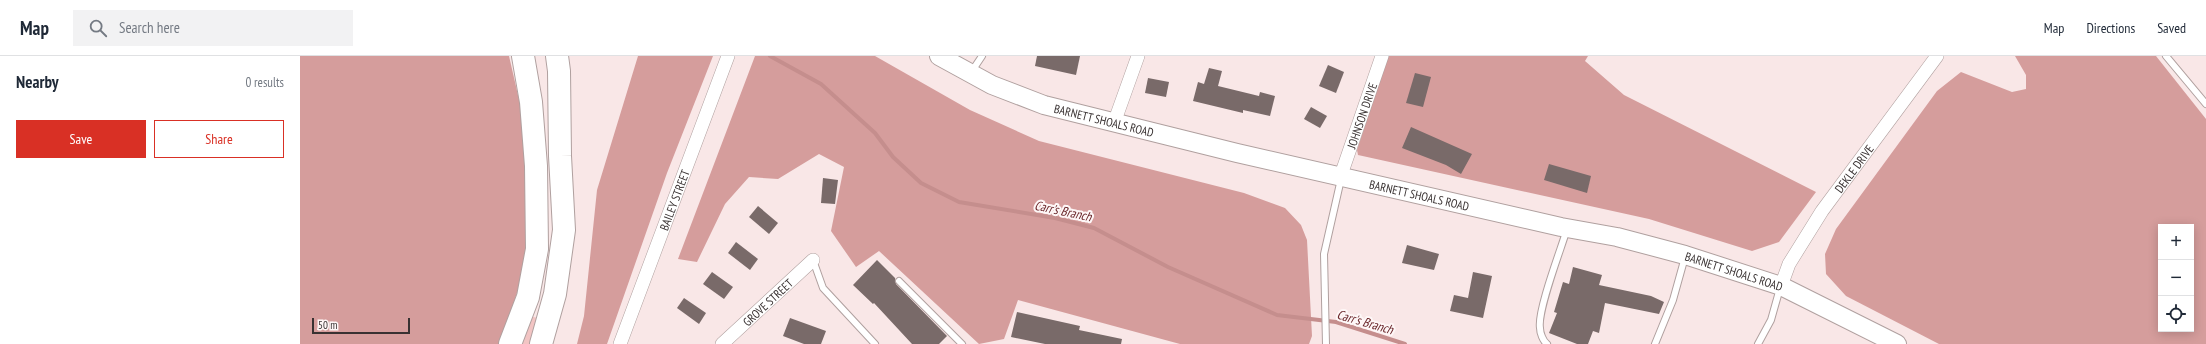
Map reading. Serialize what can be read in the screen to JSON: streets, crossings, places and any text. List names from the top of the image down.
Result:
{
  "streets": {
    "main road": ["BARNETT SHOALS ROAD"],
    "street": [
      "JOHNSON DRIVE",
      "DEKLE DRIVE",
      "BAILEY STREET",
      "GROVE STREET"
    ]
  },
  "crossings": [
    ["JOHNSON DRIVE", "BARNETT SHOALS ROAD"],
    ["BARNETT SHOALS ROAD", "DEKLE DRIVE"]
  ],
  "water": ["Carr's Branch"],
  "scale_bar": "50 m",
  "page": {
    "header": "Map",
    "search": "Search here",
    "nav": ["Map", "Directions", "Saved"],
    "heading": ["Nearby", "0 results"],
    "buttons": ["Save", "Share"],
    "map_buttons": ["+", "−"],
    "scale": "50 m"
  }
}
